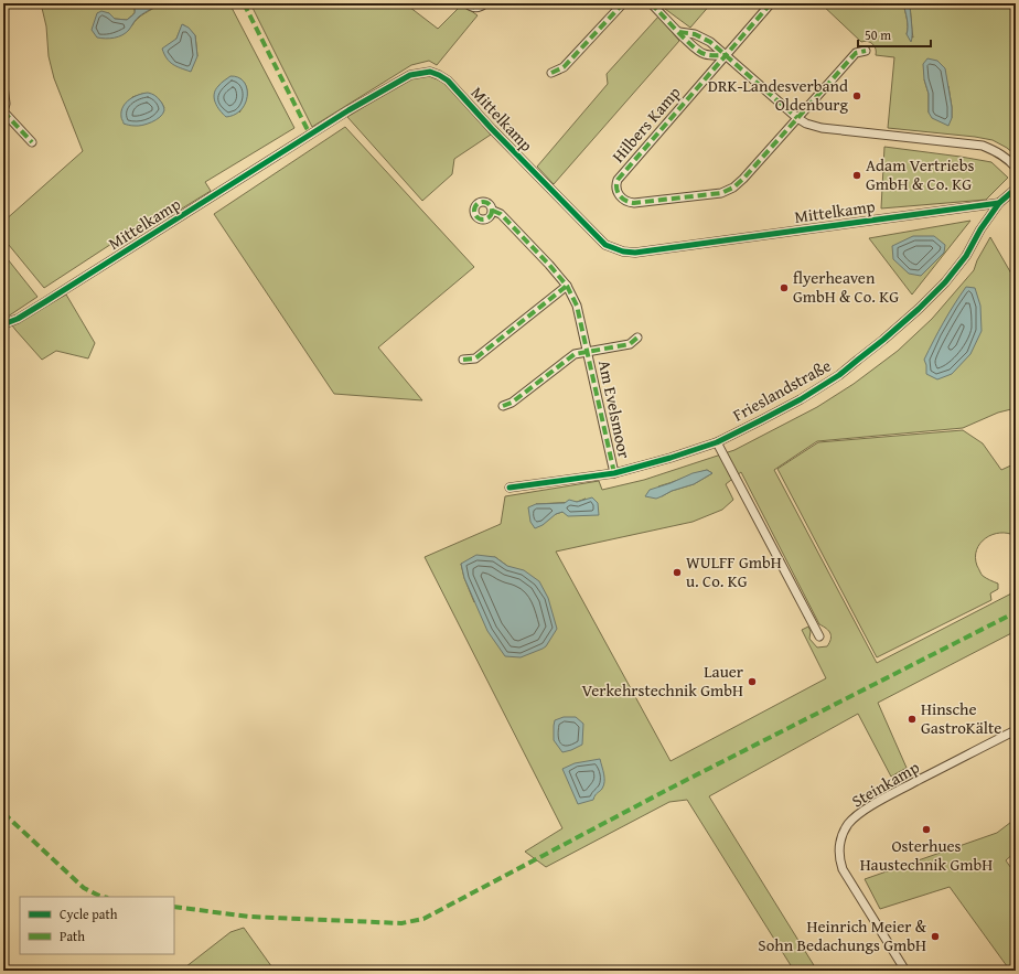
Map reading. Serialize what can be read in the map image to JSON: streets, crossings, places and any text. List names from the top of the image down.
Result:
{
  "streets": {
    "street": [
      "Mittelkamp",
      "Hilbers Kamp",
      "Frieslandstraße",
      "Am Evelsmoor",
      "Steinkamp"
    ]
  },
  "crossings": [
    ["Mittelkamp", "Frieslandstraße"],
    ["Frieslandstraße", "Am Evelsmoor"]
  ],
  "places": [
    "DRK-Landesverband Oldenburg",
    "Adam Vertriebs GmbH & Co. KG",
    "flyerheaven GmbH & Co. KG",
    "WULFF GmbH u. Co. KG",
    "Lauer Verkehrstechnik GmbH",
    "Hinsche GastroKälte",
    "Osterhues Haustechnik GmbH",
    "Heinrich Meier & Sohn Bedachungs GmbH"
  ],
  "legend": ["Cycle path", "Path"],
  "scale_bar": "50 m"
}
